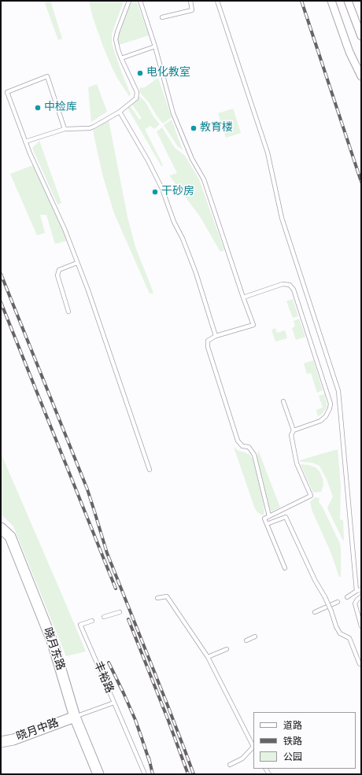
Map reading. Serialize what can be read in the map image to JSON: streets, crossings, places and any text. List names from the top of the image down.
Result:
{
  "streets": {
    "street": ["晓月东路", "晓月中路"],
    "lane": ["丰裕路"]
  },
  "crossings": [
    ["晓月东路", "丰裕路"],
    ["晓月东路", "晓月中路"],
    ["丰裕路", "晓月中路"]
  ],
  "places": [
    "电化教室",
    "中检库",
    "教育楼",
    "干砂房"
  ],
  "legend": ["道路", "铁路", "公园"]
}
